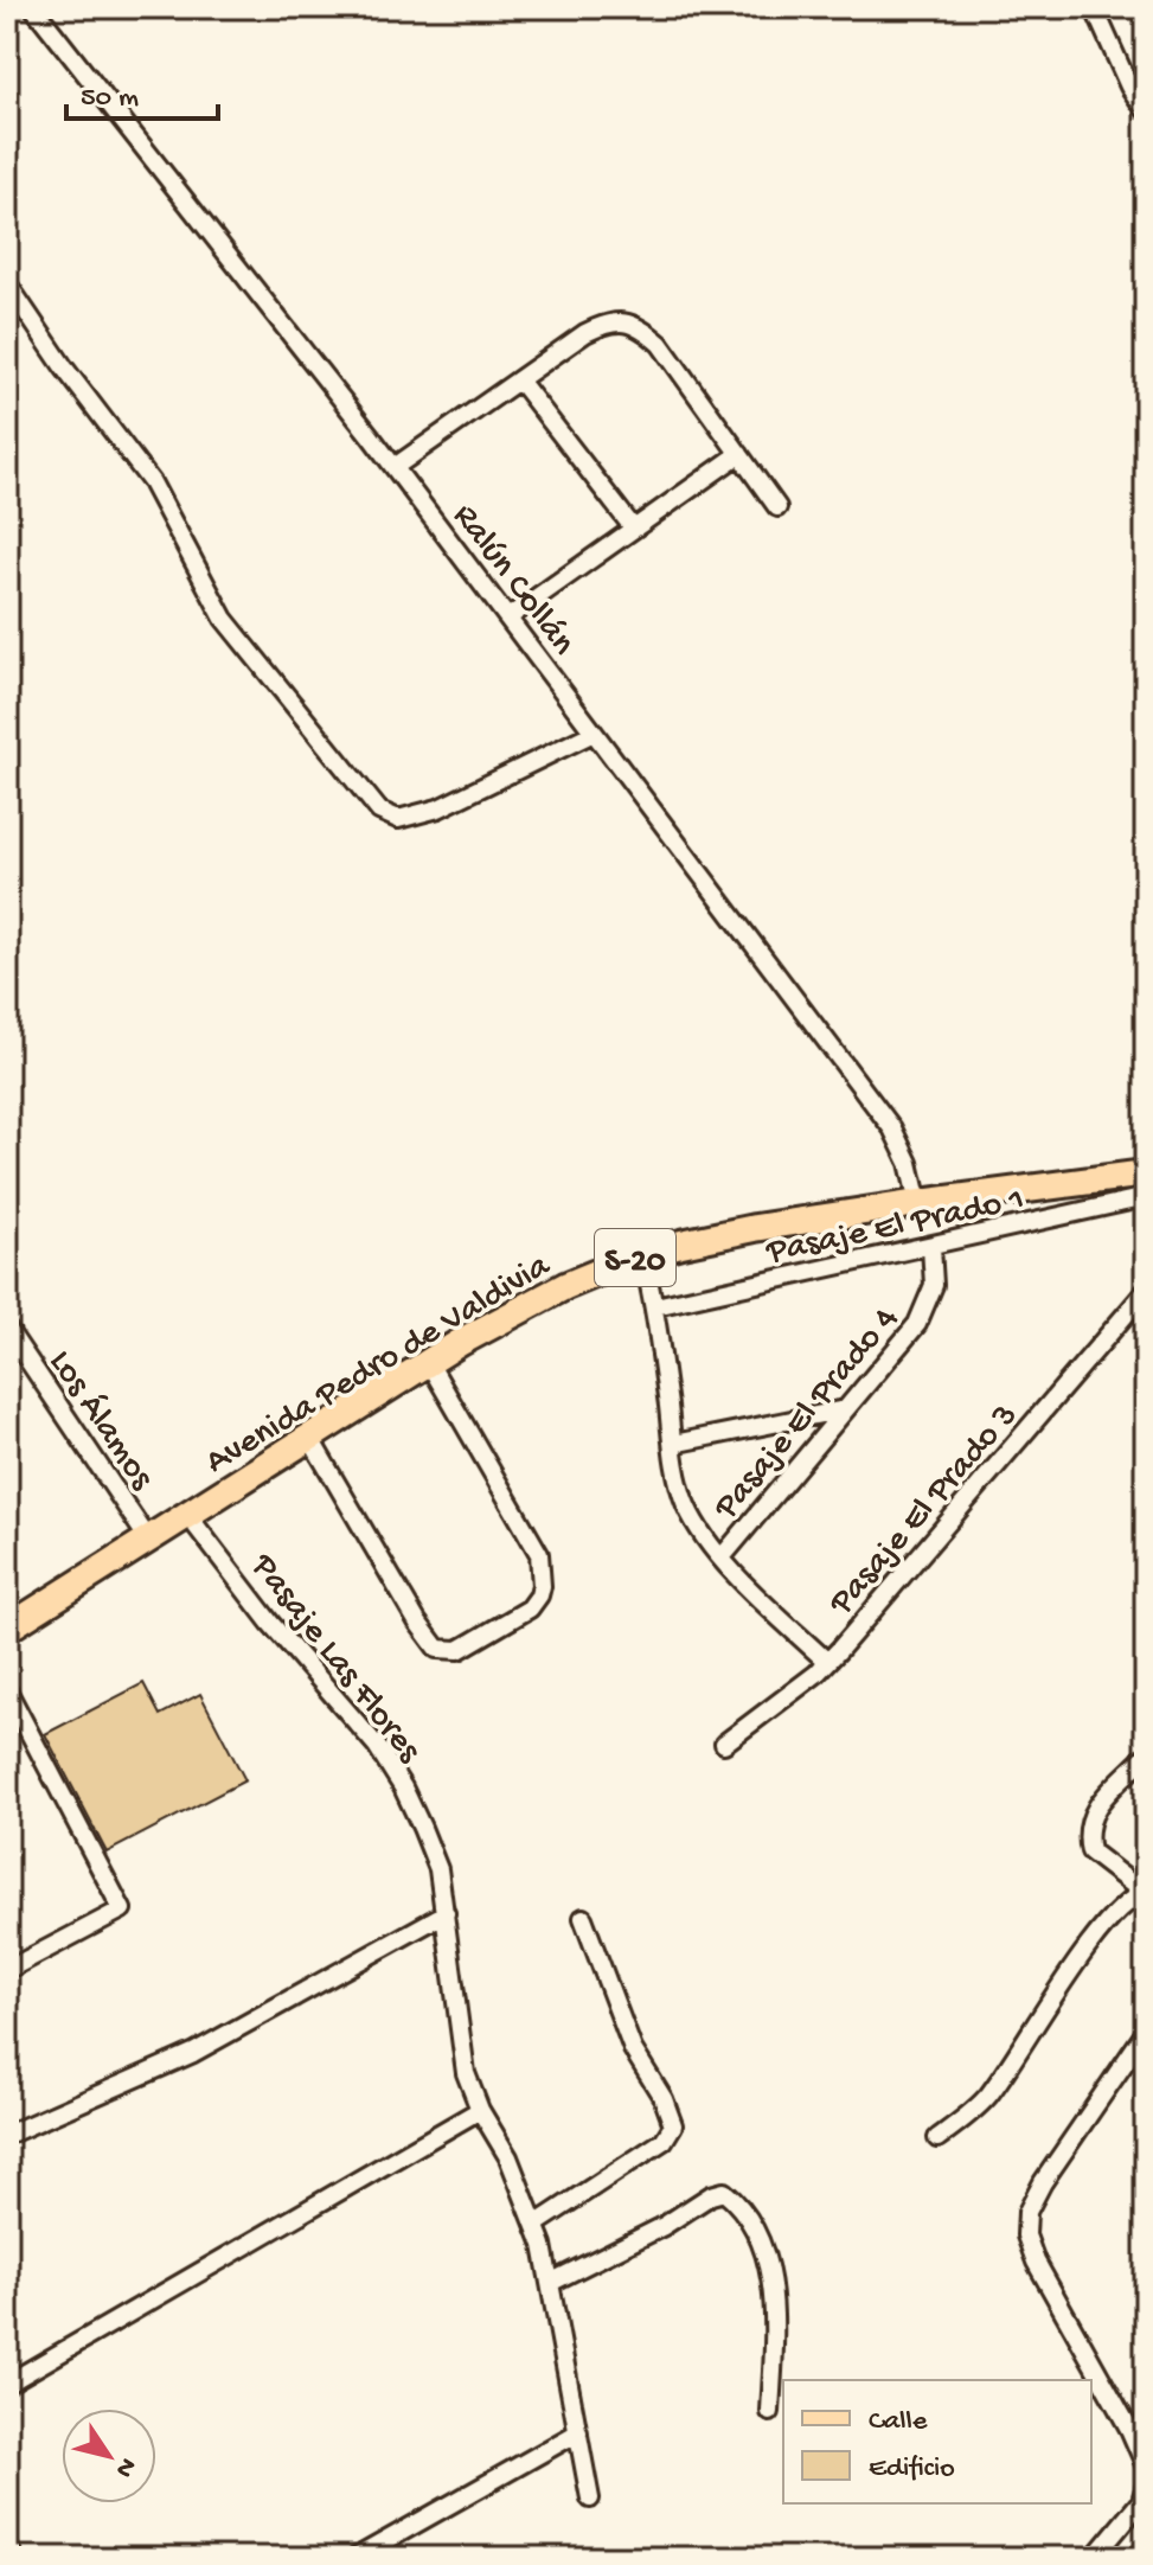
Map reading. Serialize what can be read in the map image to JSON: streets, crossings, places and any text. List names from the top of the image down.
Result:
{
  "streets": {
    "main road": ["S-20", "Avenida Pedro de Valdivia"],
    "street": [
      "Ralún Collán",
      "Pasaje El Prado 1",
      "Pasaje El Prado 4",
      "Los Álamos",
      "Pasaje El Prado 3",
      "Pasaje Las Flores"
    ]
  },
  "crossings": [
    ["Ralún Collán", "Avenida Pedro de Valdivia"],
    ["Pasaje El Prado 1", "Pasaje El Prado 4"],
    ["Avenida Pedro de Valdivia", "Los Álamos"],
    ["Avenida Pedro de Valdivia", "Pasaje Las Flores"]
  ],
  "legend": ["Calle", "Edificio"],
  "scale_bar": "50 m",
  "north": "bottom right"
}
